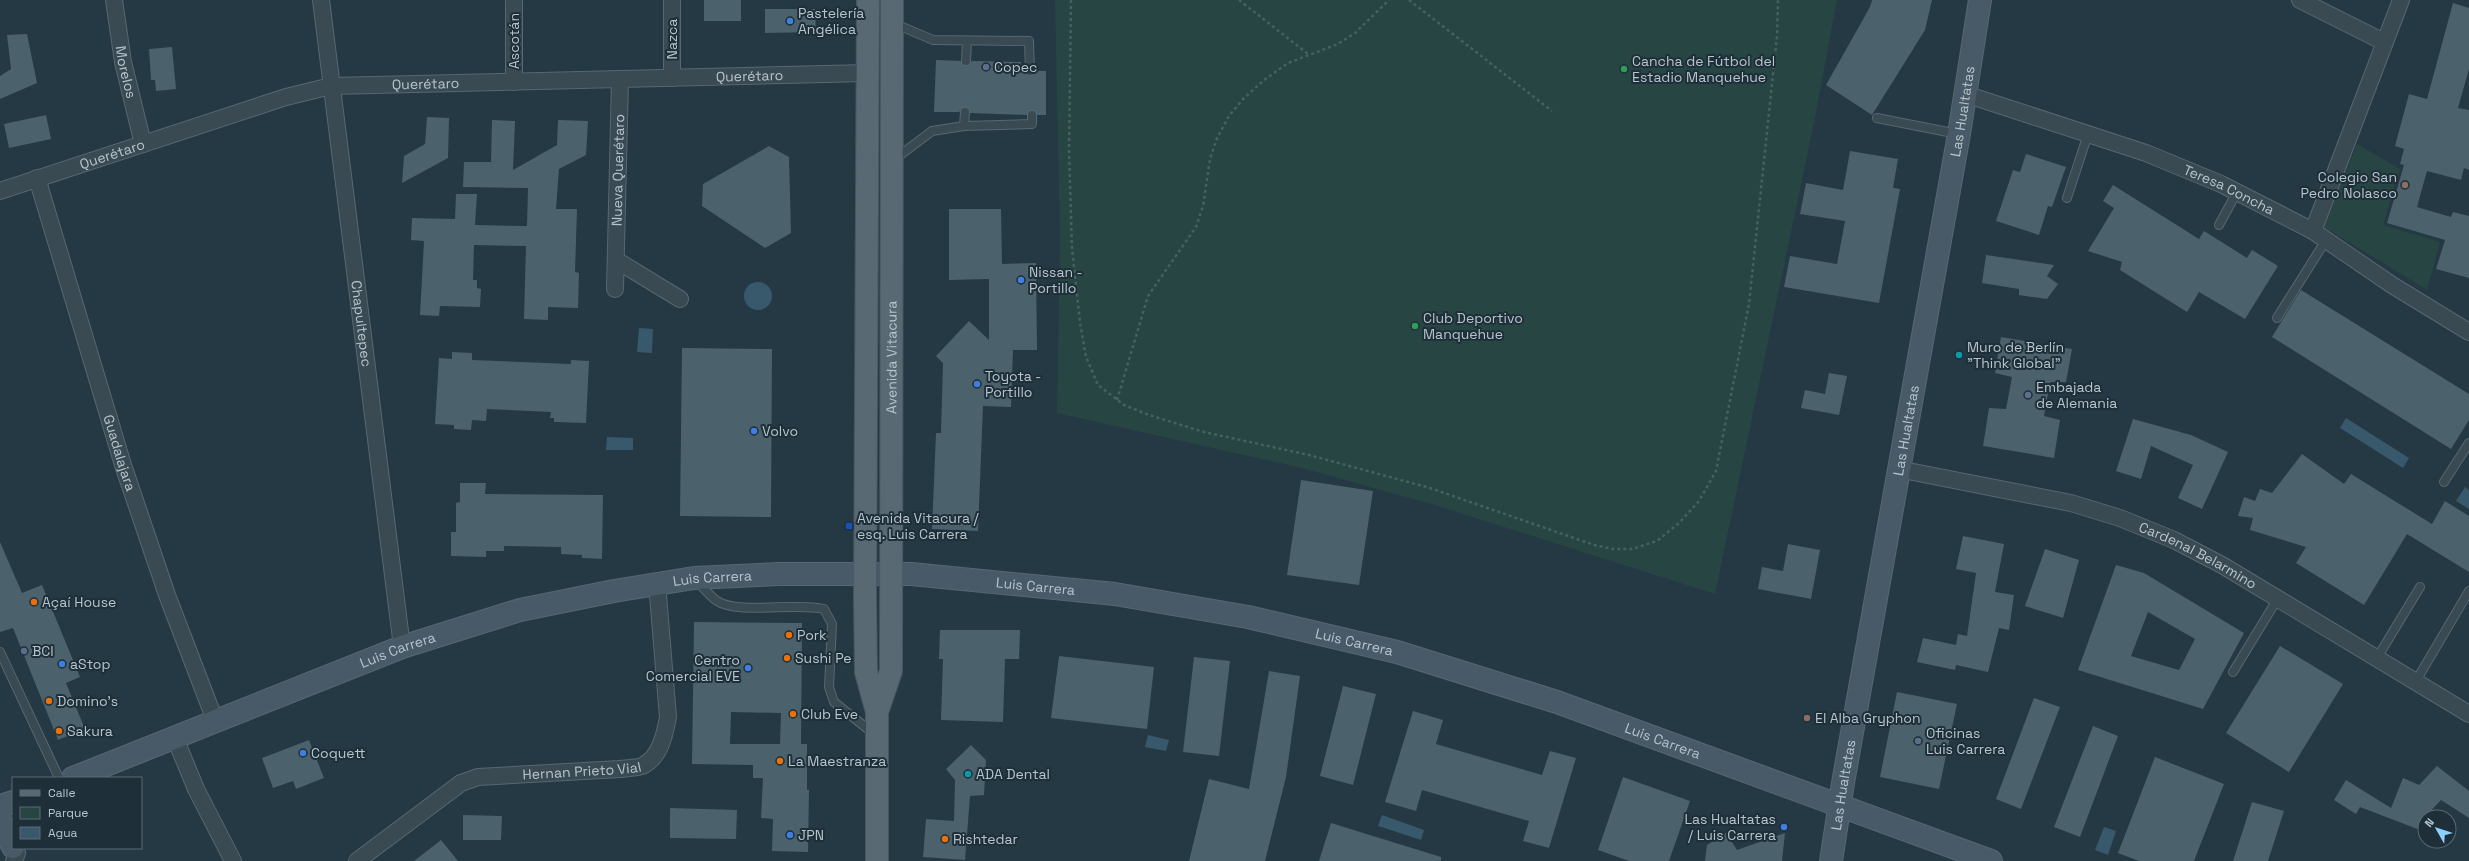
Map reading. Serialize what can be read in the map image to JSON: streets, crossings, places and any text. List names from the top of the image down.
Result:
{
  "streets": {
    "main road": ["Avenida Vitacura"],
    "street": [
      "Nazca",
      "Ascotán",
      "Morelos",
      "Querétaro",
      "Las Hualtatas",
      "Nueva Querétaro",
      "Teresa Concha",
      "Chapultepec",
      "Guadalajara",
      "Cardenal Belarmino",
      "Luis Carrera",
      "Hernan Prieto Vial"
    ]
  },
  "crossings": [
    ["Nazca", "Querétaro"],
    ["Ascotán", "Querétaro"],
    ["Morelos", "Querétaro"],
    ["Querétaro", "Nueva Querétaro"],
    ["Querétaro", "Chapultepec"],
    ["Querétaro", "Avenida Vitacura"],
    ["Querétaro", "Guadalajara"],
    ["Las Hualtatas", "Teresa Concha"],
    ["Las Hualtatas", "Cardenal Belarmino"],
    ["Las Hualtatas", "Luis Carrera"],
    ["Chapultepec", "Luis Carrera"],
    ["Avenida Vitacura", "Luis Carrera"],
    ["Guadalajara", "Luis Carrera"],
    ["Luis Carrera", "Hernan Prieto Vial"]
  ],
  "places": {
    "other": [
      "Pastelería Angélica",
      "Copec",
      "Cancha de Fútbol del Estadio Manquehue",
      "Colegio San Pedro Nolasco",
      "Nissan - Portillo",
      "Club Deportivo Manquehue",
      "Muro de Berlín \"Think Global\"",
      "Toyota - Portillo",
      "Embajada de Alemania",
      "Volvo",
      "Açaí House",
      "Pork",
      "BCI",
      "Sushi Pe",
      "aStop",
      "Centro Comercial EVE",
      "Domino's",
      "Club Eve",
      "El Alba Gryphon",
      "Sakura",
      "Oficinas Luis Carrera",
      "Coquett",
      "La Maestranza",
      "ADA Dental",
      "Las Hualtatas / Luis Carrera",
      "JPN",
      "Rishtedar"
    ],
    "transit": ["Avenida Vitacura / esq. Luis Carrera"]
  },
  "legend": ["Calle", "Parque", "Agua"],
  "north": "top left"
}
